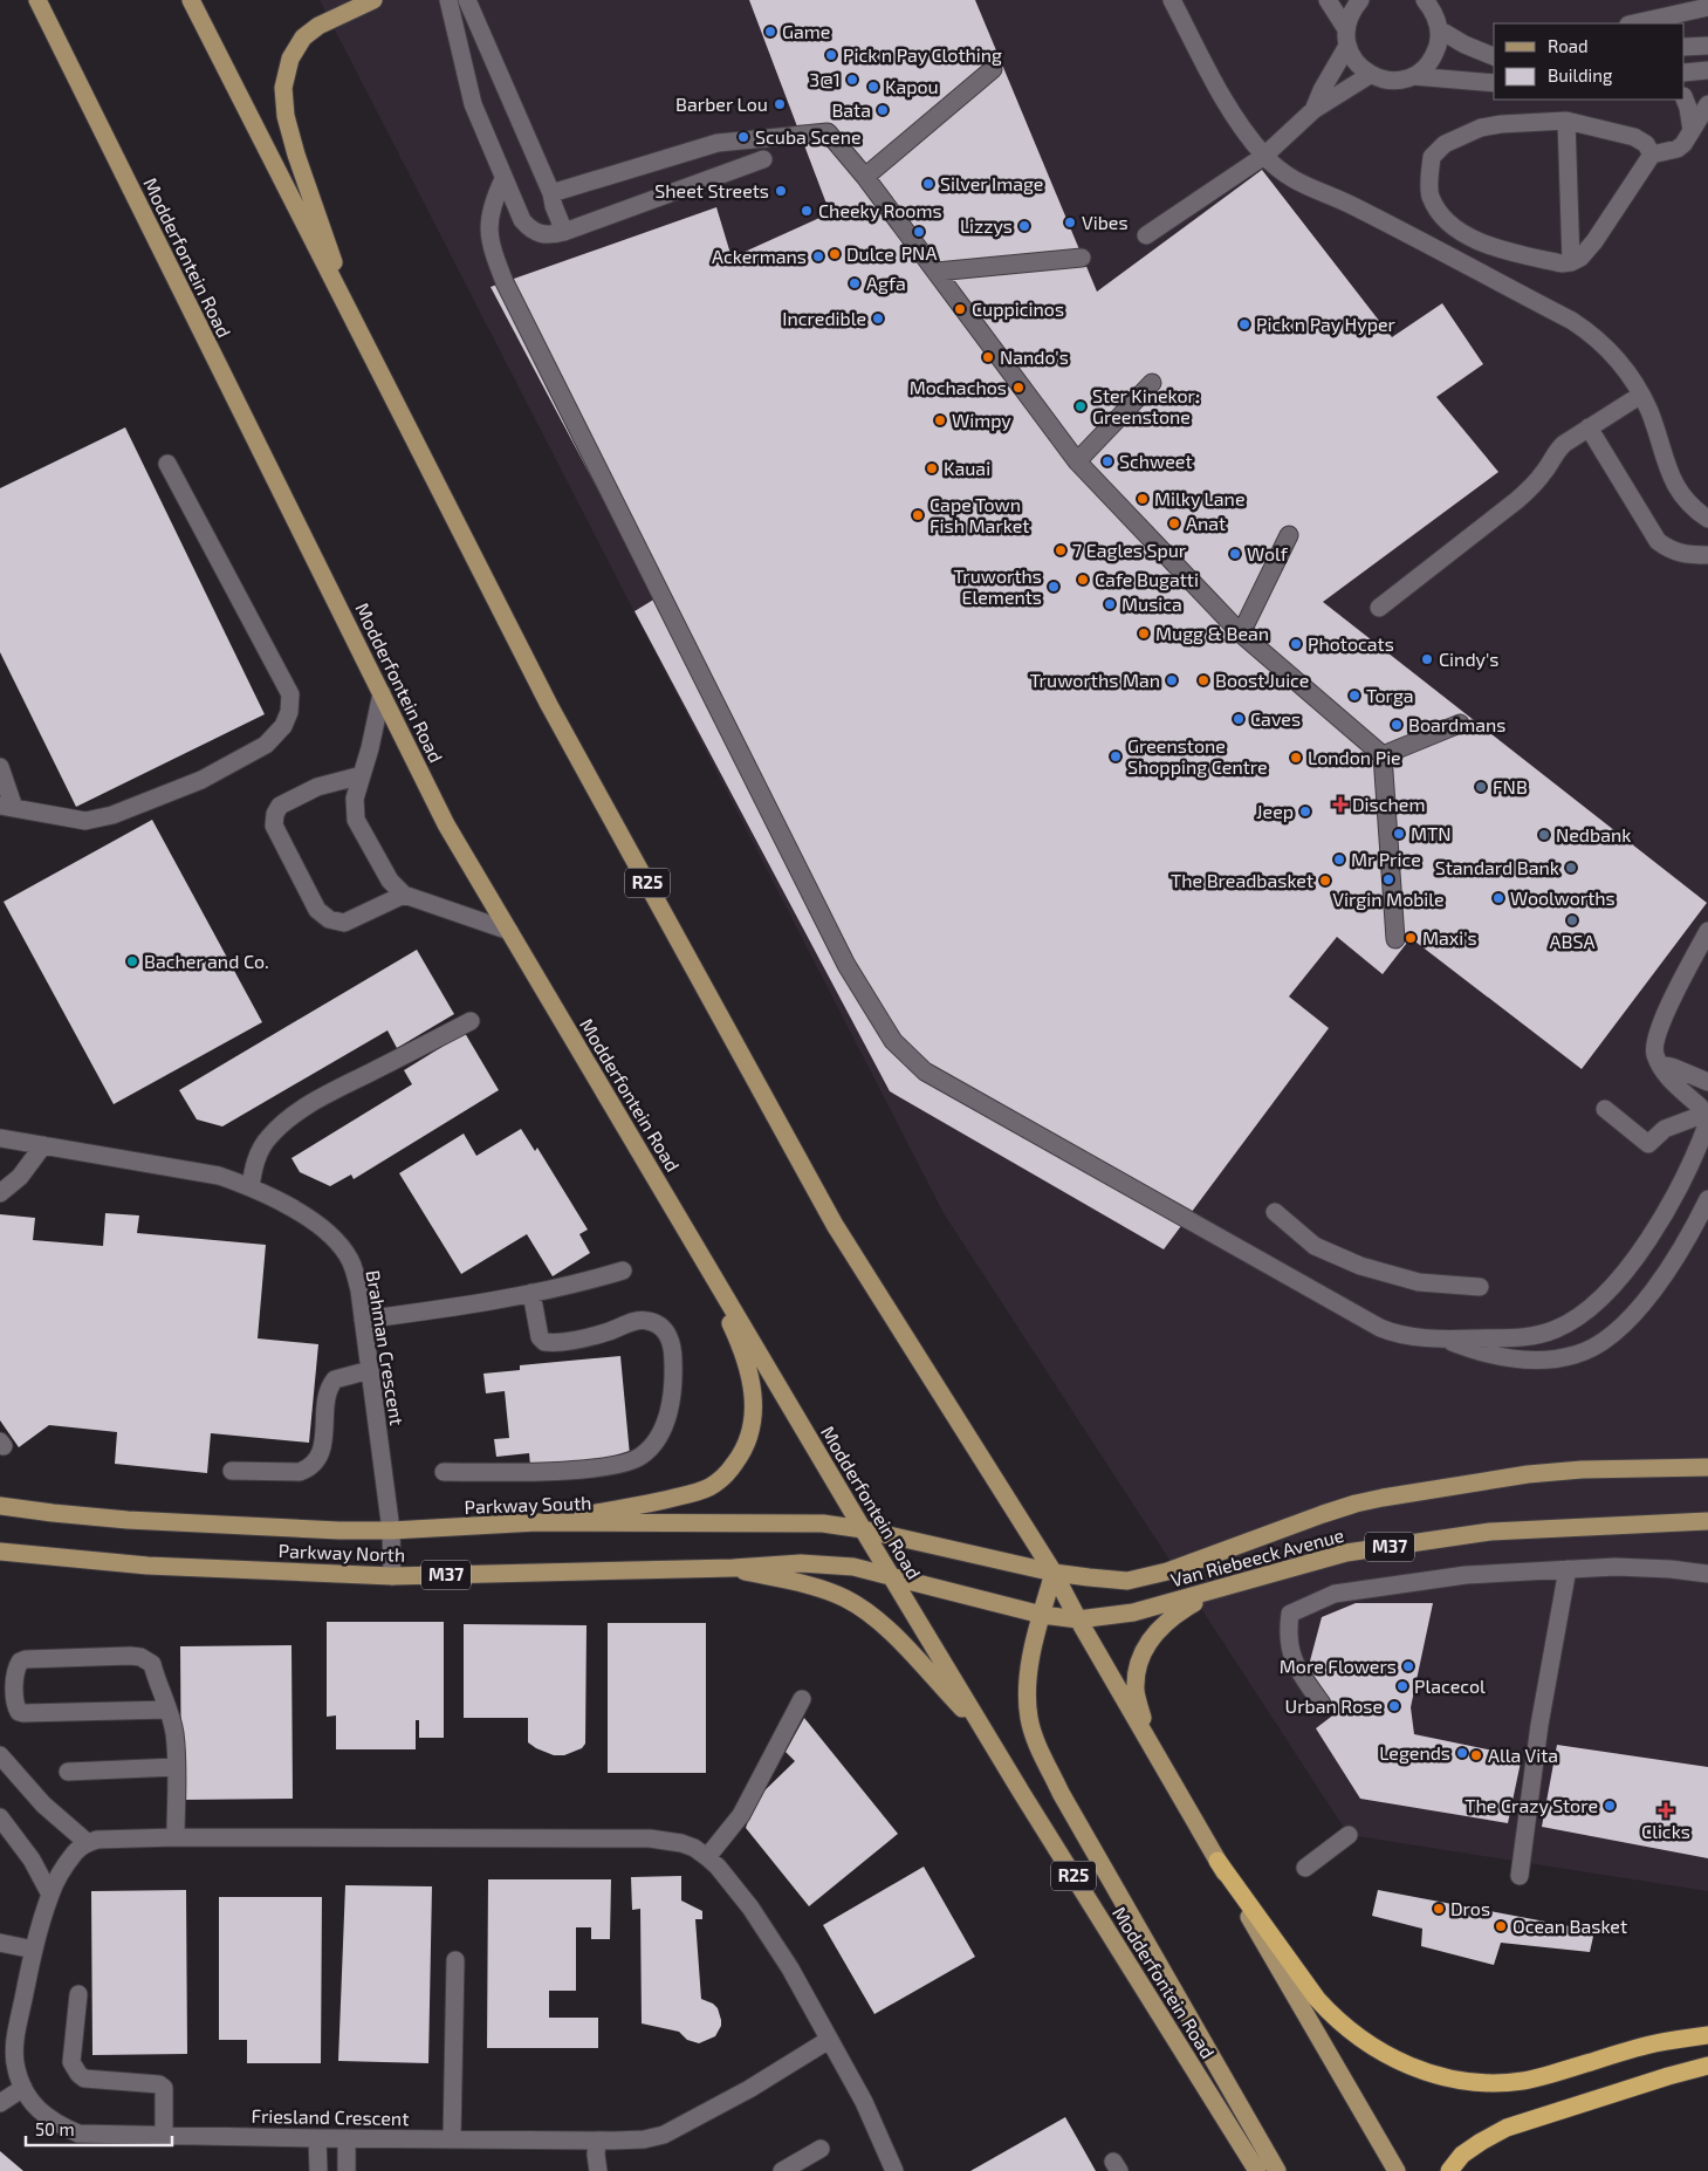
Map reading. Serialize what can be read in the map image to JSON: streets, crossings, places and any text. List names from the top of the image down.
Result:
{
  "streets": {
    "main road": [
      "Modderfontein Road",
      "R25",
      "Parkway South",
      "M37",
      "Parkway North",
      "Van Riebeeck Avenue"
    ],
    "street": ["Brahman Crescent", "Friesland Crescent"]
  },
  "crossings": [
    ["Modderfontein Road", "Parkway South"],
    ["Modderfontein Road", "Parkway North"],
    ["Modderfontein Road", "Van Riebeeck Avenue"],
    ["R25", "Parkway South"],
    ["R25", "Van Riebeeck Avenue"],
    ["Brahman Crescent", "Parkway South"],
    ["Brahman Crescent", "Parkway North"],
    ["Parkway South", "Van Riebeeck Avenue"],
    ["Parkway North", "Van Riebeeck Avenue"]
  ],
  "places": {
    "other": [
      "Game",
      "Pick n Pay Clothing",
      "3@1",
      "Kapou",
      "Barber Lou",
      "Bata",
      "Scuba Scene",
      "Silver Image",
      "Sheet Streets",
      "Cheeky Rooms",
      "Vibes",
      "Lizzys",
      "PNA",
      "Dulce",
      "Ackermans",
      "Agfa",
      "Cuppicinos",
      "Incredible",
      "Pick n Pay Hyper",
      "Nando's",
      "Mochachos",
      "Ster Kinekor: Greenstone",
      "Wimpy",
      "Schweet",
      "Kauai",
      "Milky Lane",
      "Cape Town Fish Market",
      "Anat",
      "7 Eagles Spur",
      "Wolf",
      "Cafe Bugatti",
      "Truworths Elements",
      "Musica",
      "Mugg & Bean",
      "Photocats",
      "Cindy's",
      "Truworths Man",
      "Boost Juice",
      "Torga",
      "Caves",
      "Boardmans",
      "Greenstone Shopping Centre",
      "London Pie",
      "FNB",
      "Jeep",
      "MTN",
      "Nedbank",
      "Mr Price",
      "Standard Bank",
      "Virgin Mobile",
      "The Breadbasket",
      "Woolworths",
      "ABSA",
      "Maxi's",
      "Bacher and Co.",
      "More Flowers",
      "Placecol",
      "Urban Rose",
      "Legends",
      "Alla Vita",
      "The Crazy Store",
      "Dros",
      "Ocean Basket"
    ],
    "health": ["Dischem", "Clicks"]
  },
  "legend": ["Road", "Building"],
  "scale_bar": "50 m"
}
